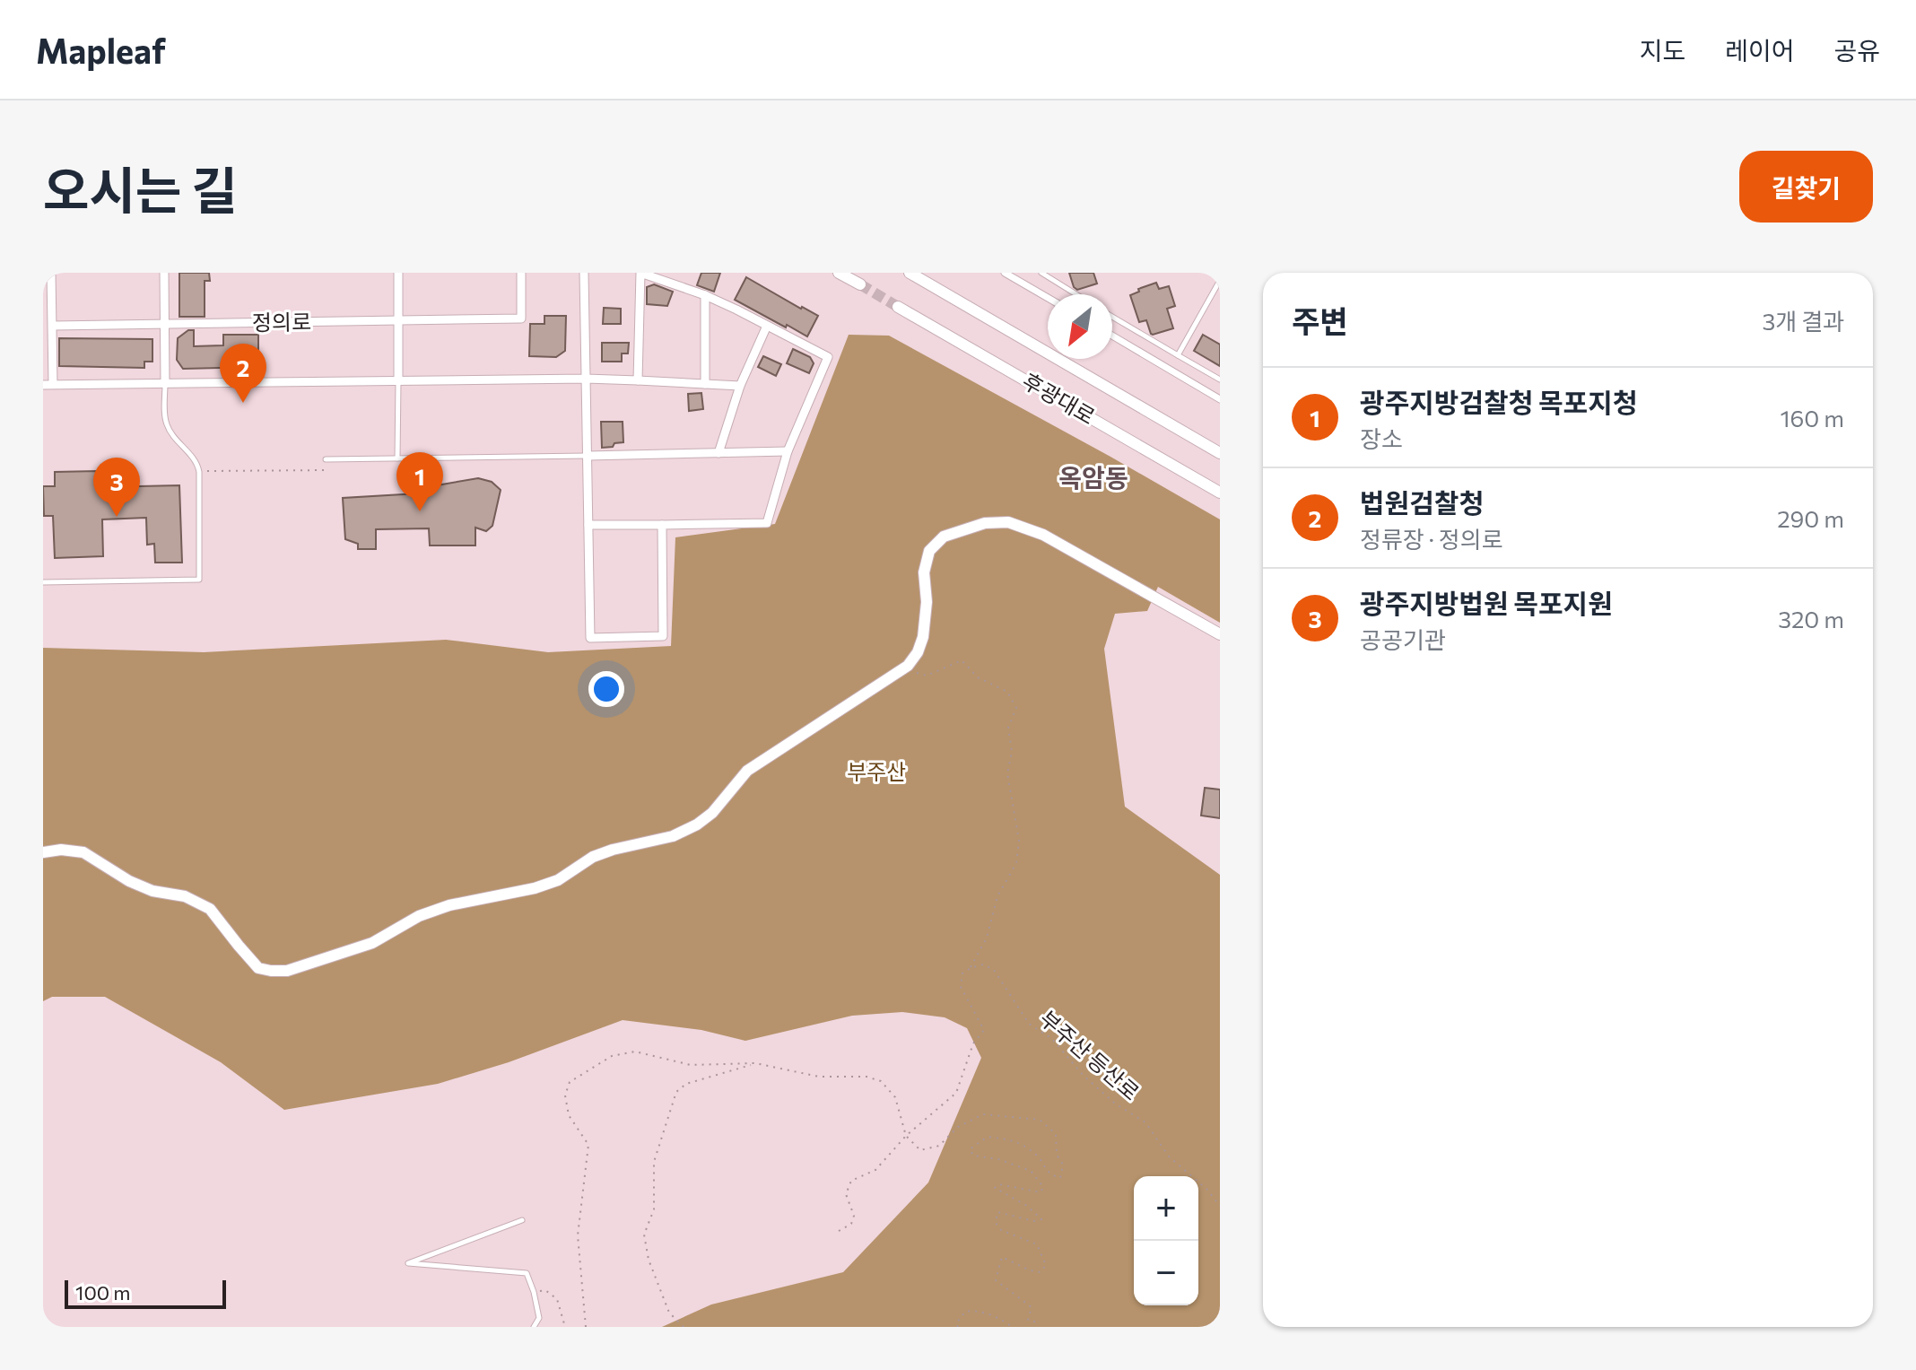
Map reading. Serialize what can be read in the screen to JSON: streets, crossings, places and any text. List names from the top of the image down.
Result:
{
  "streets": {
    "street": ["정의로", "후광대로"],
    "path": ["부주산 등산로"]
  },
  "districts": ["옥암동"],
  "parks": ["부주산"],
  "scale_bar": "100 m",
  "north": "bottom left",
  "page": {
    "header": "Mapleaf",
    "nav": ["지도", "레이어", "공유"],
    "title": "오시는 길",
    "buttons": "길찾기",
    "heading": ["주변", "3개 결과"],
    "pins": ["2", "1", "3"],
    "list": [
      {
        "mark": "1",
        "name": "광주지방검찰청 목포지청",
        "note": "장소",
        "value": "160 m"
      },
      {
        "mark": "2",
        "name": "법원검찰청",
        "note": "정류장 · 정의로",
        "value": "290 m"
      },
      {
        "mark": "3",
        "name": "광주지방법원 목포지원",
        "note": "공공기관",
        "value": "320 m"
      }
    ],
    "map_buttons": ["+", "−"],
    "scale": "100 m"
  }
}
